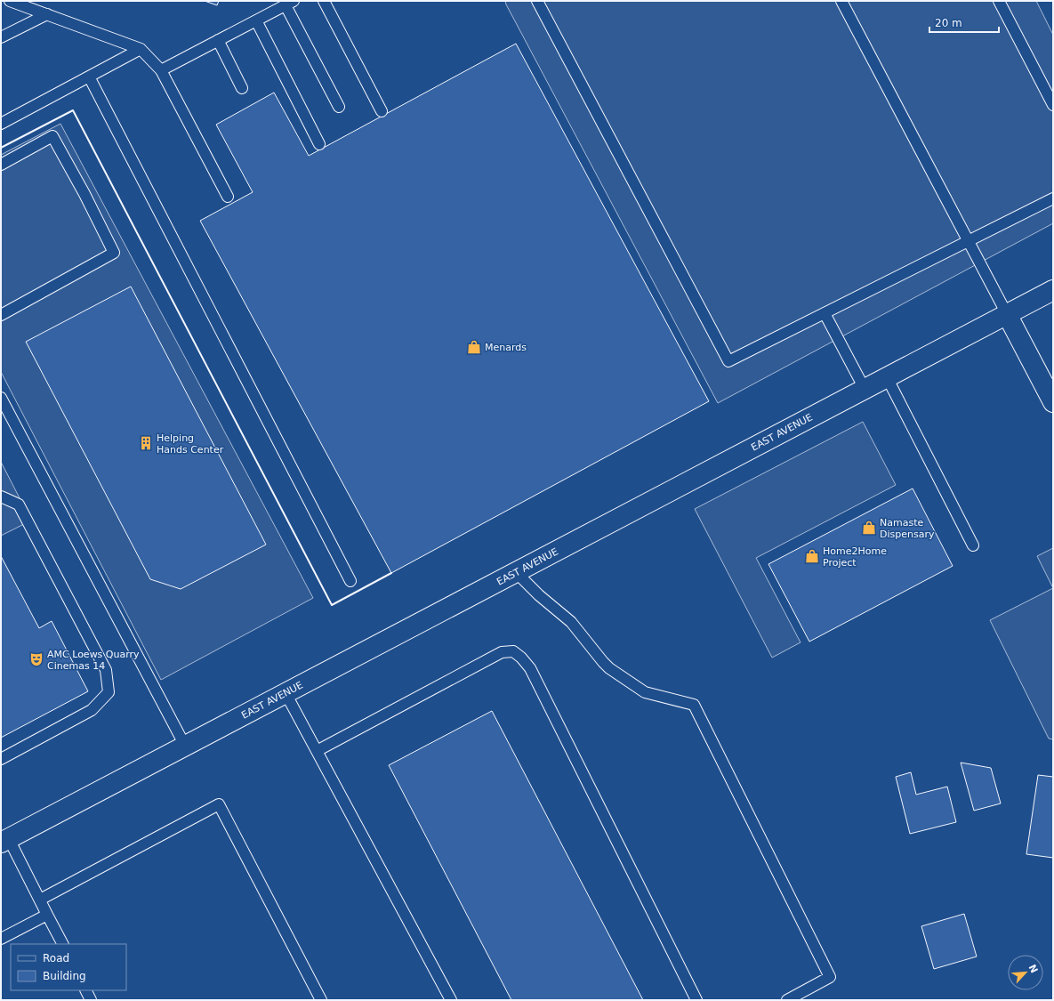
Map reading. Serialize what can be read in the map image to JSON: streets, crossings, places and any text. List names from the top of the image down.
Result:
{
  "streets": {
    "street": ["EAST AVENUE"]
  },
  "places": {
    "shop": ["Menards", "Namaste Dispensary", "Home2Home Project"],
    "building": ["Helping Hands Center"],
    "theatre": ["AMC Loews Quarry Cinemas 14"]
  },
  "legend": ["Road", "Building"],
  "scale_bar": "20 m",
  "north": "top right"
}
